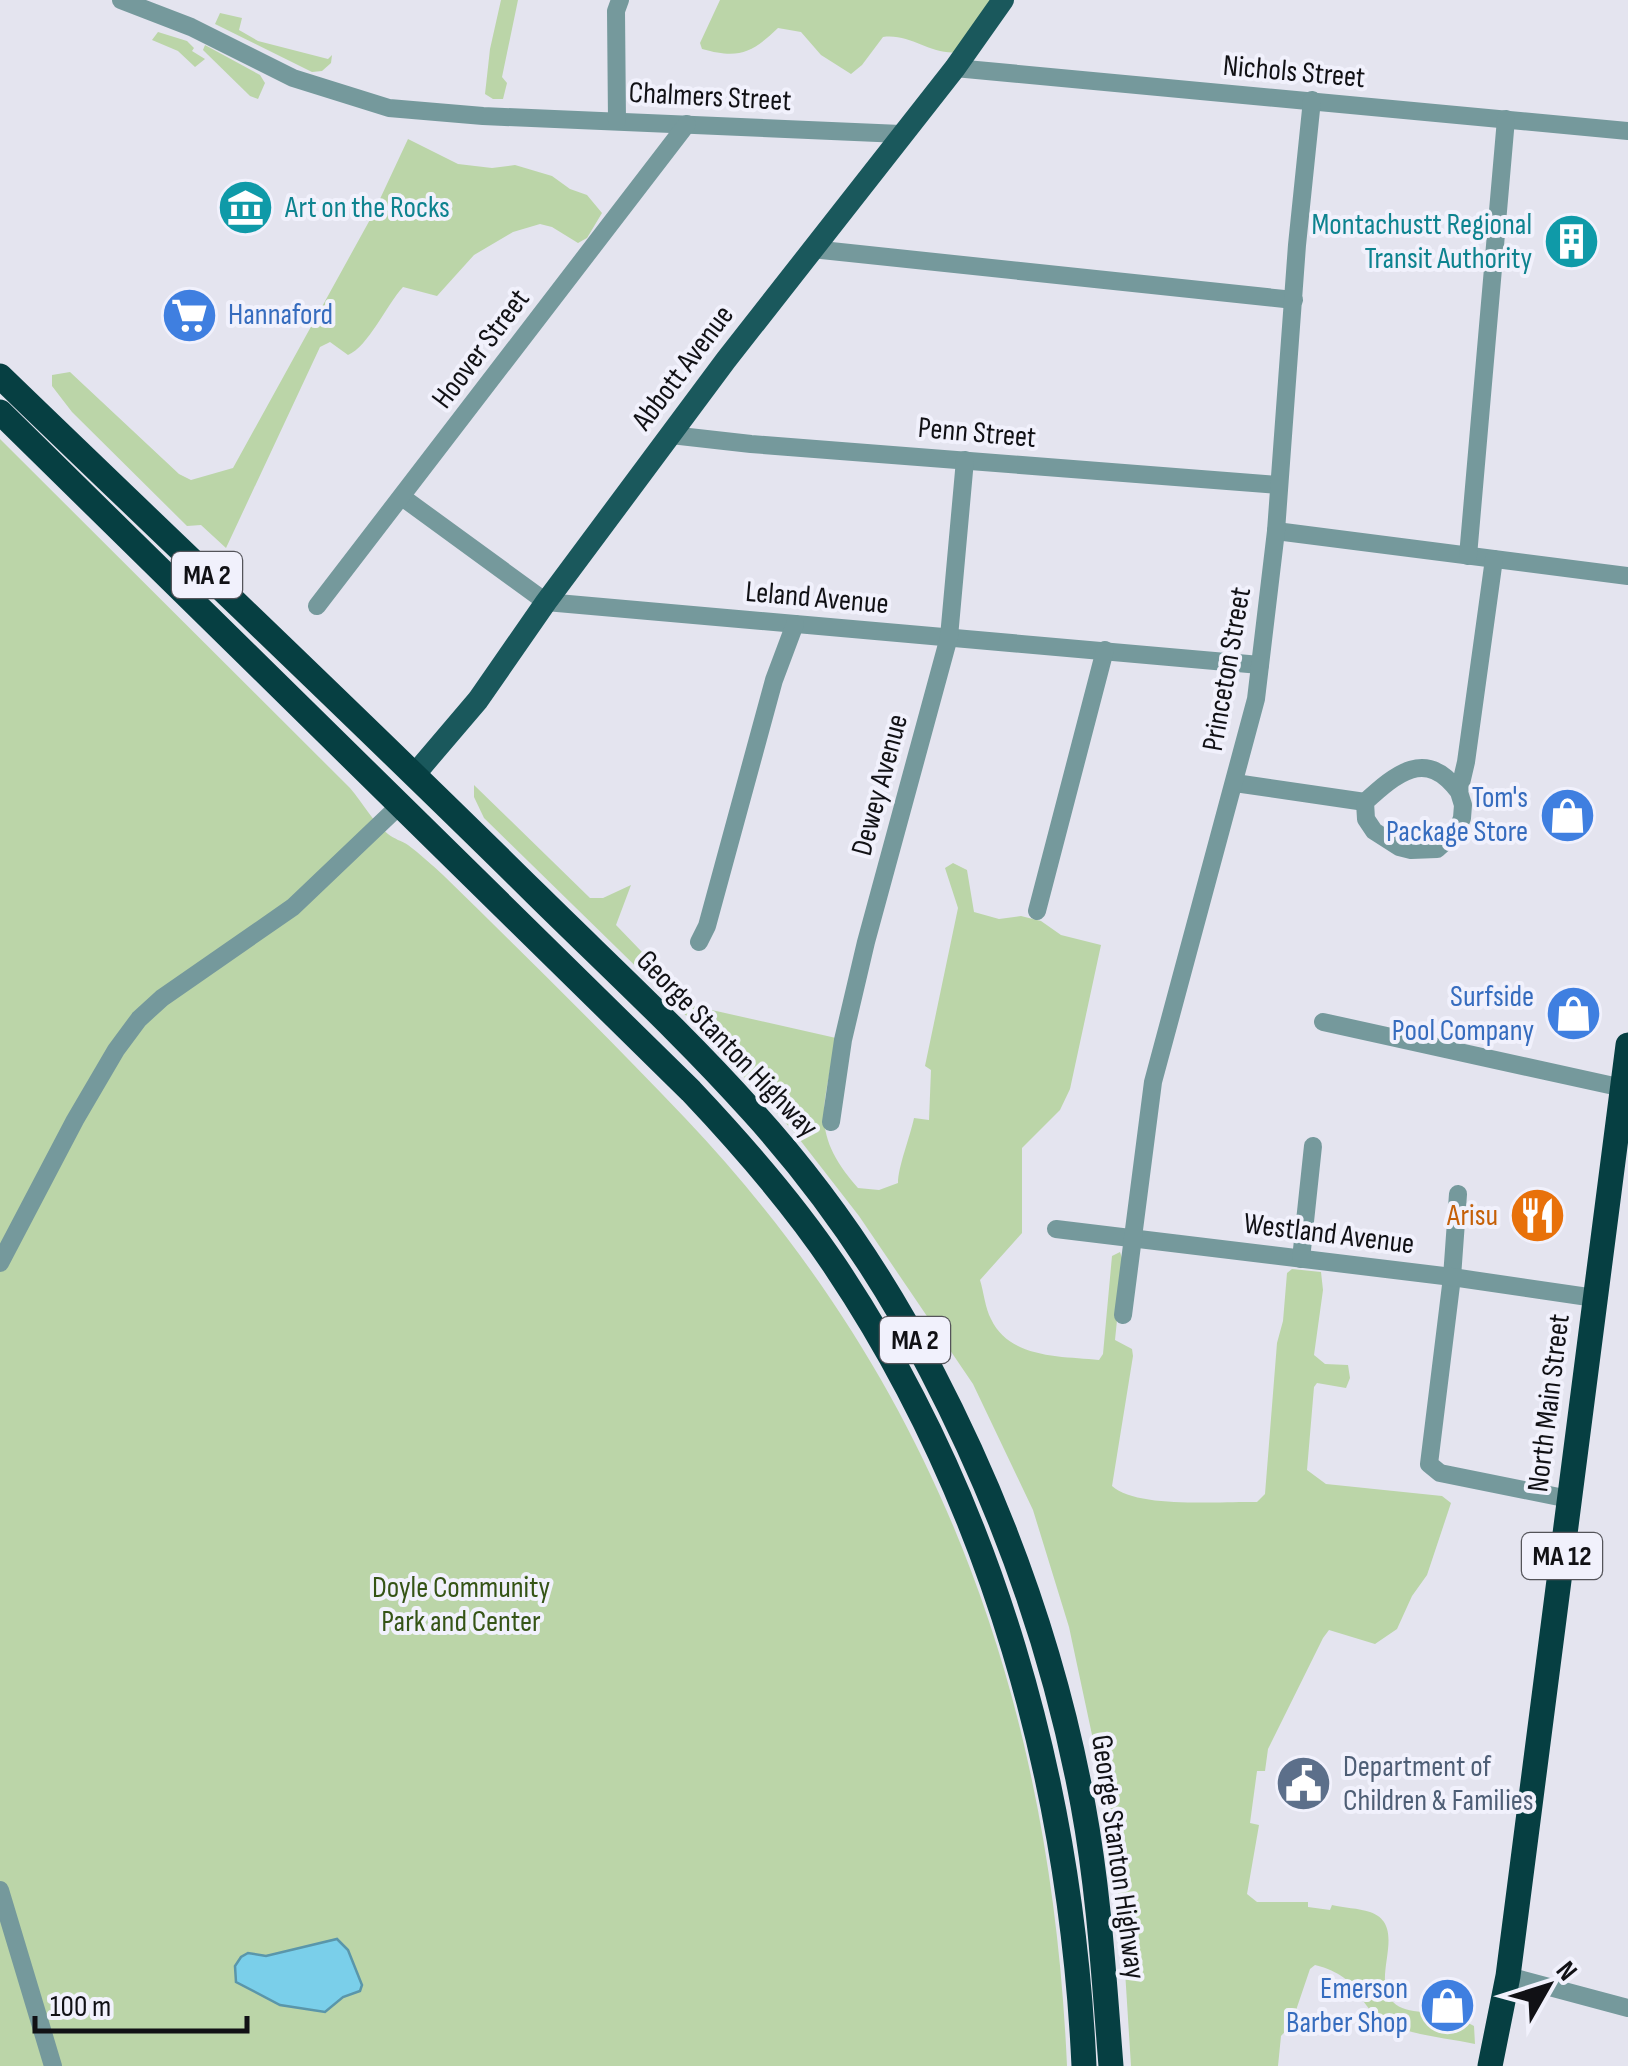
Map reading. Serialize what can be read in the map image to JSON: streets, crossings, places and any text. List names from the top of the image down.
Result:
{
  "streets": {
    "highway": [
      "MA 2",
      "George Stanton Highway",
      "North Main Street",
      "MA 12"
    ],
    "main road": ["Abbott Avenue"],
    "street": [
      "Nichols Street",
      "Chalmers Street",
      "Hoover Street",
      "Penn Street",
      "Leland Avenue",
      "Princeton Street",
      "Dewey Avenue",
      "Westland Avenue"
    ]
  },
  "crossings": [
    ["Nichols Street", "Abbott Avenue"],
    ["Nichols Street", "Princeton Street"],
    ["Chalmers Street", "Hoover Street"],
    ["Chalmers Street", "Abbott Avenue"],
    ["Abbott Avenue", "Penn Street"],
    ["Abbott Avenue", "Leland Avenue"],
    ["Abbott Avenue", "George Stanton Highway"],
    ["Penn Street", "Princeton Street"],
    ["Penn Street", "Dewey Avenue"],
    ["Leland Avenue", "Princeton Street"],
    ["Leland Avenue", "Dewey Avenue"],
    ["Princeton Street", "Westland Avenue"],
    ["Westland Avenue", "North Main Street"]
  ],
  "parks": ["Doyle Community Park and Center"],
  "places": {
    "museum": ["Art on the Rocks"],
    "building": ["Montachustt Regional Transit Authority"],
    "supermarket": ["Hannaford"],
    "shop": ["Tom's Package Store", "Surfside Pool Company", "Emerson Barber Shop"],
    "restaurant": ["Arisu"],
    "public building": ["Department of Children & Families"]
  },
  "scale_bar": "100 m",
  "north": "top right"
}
